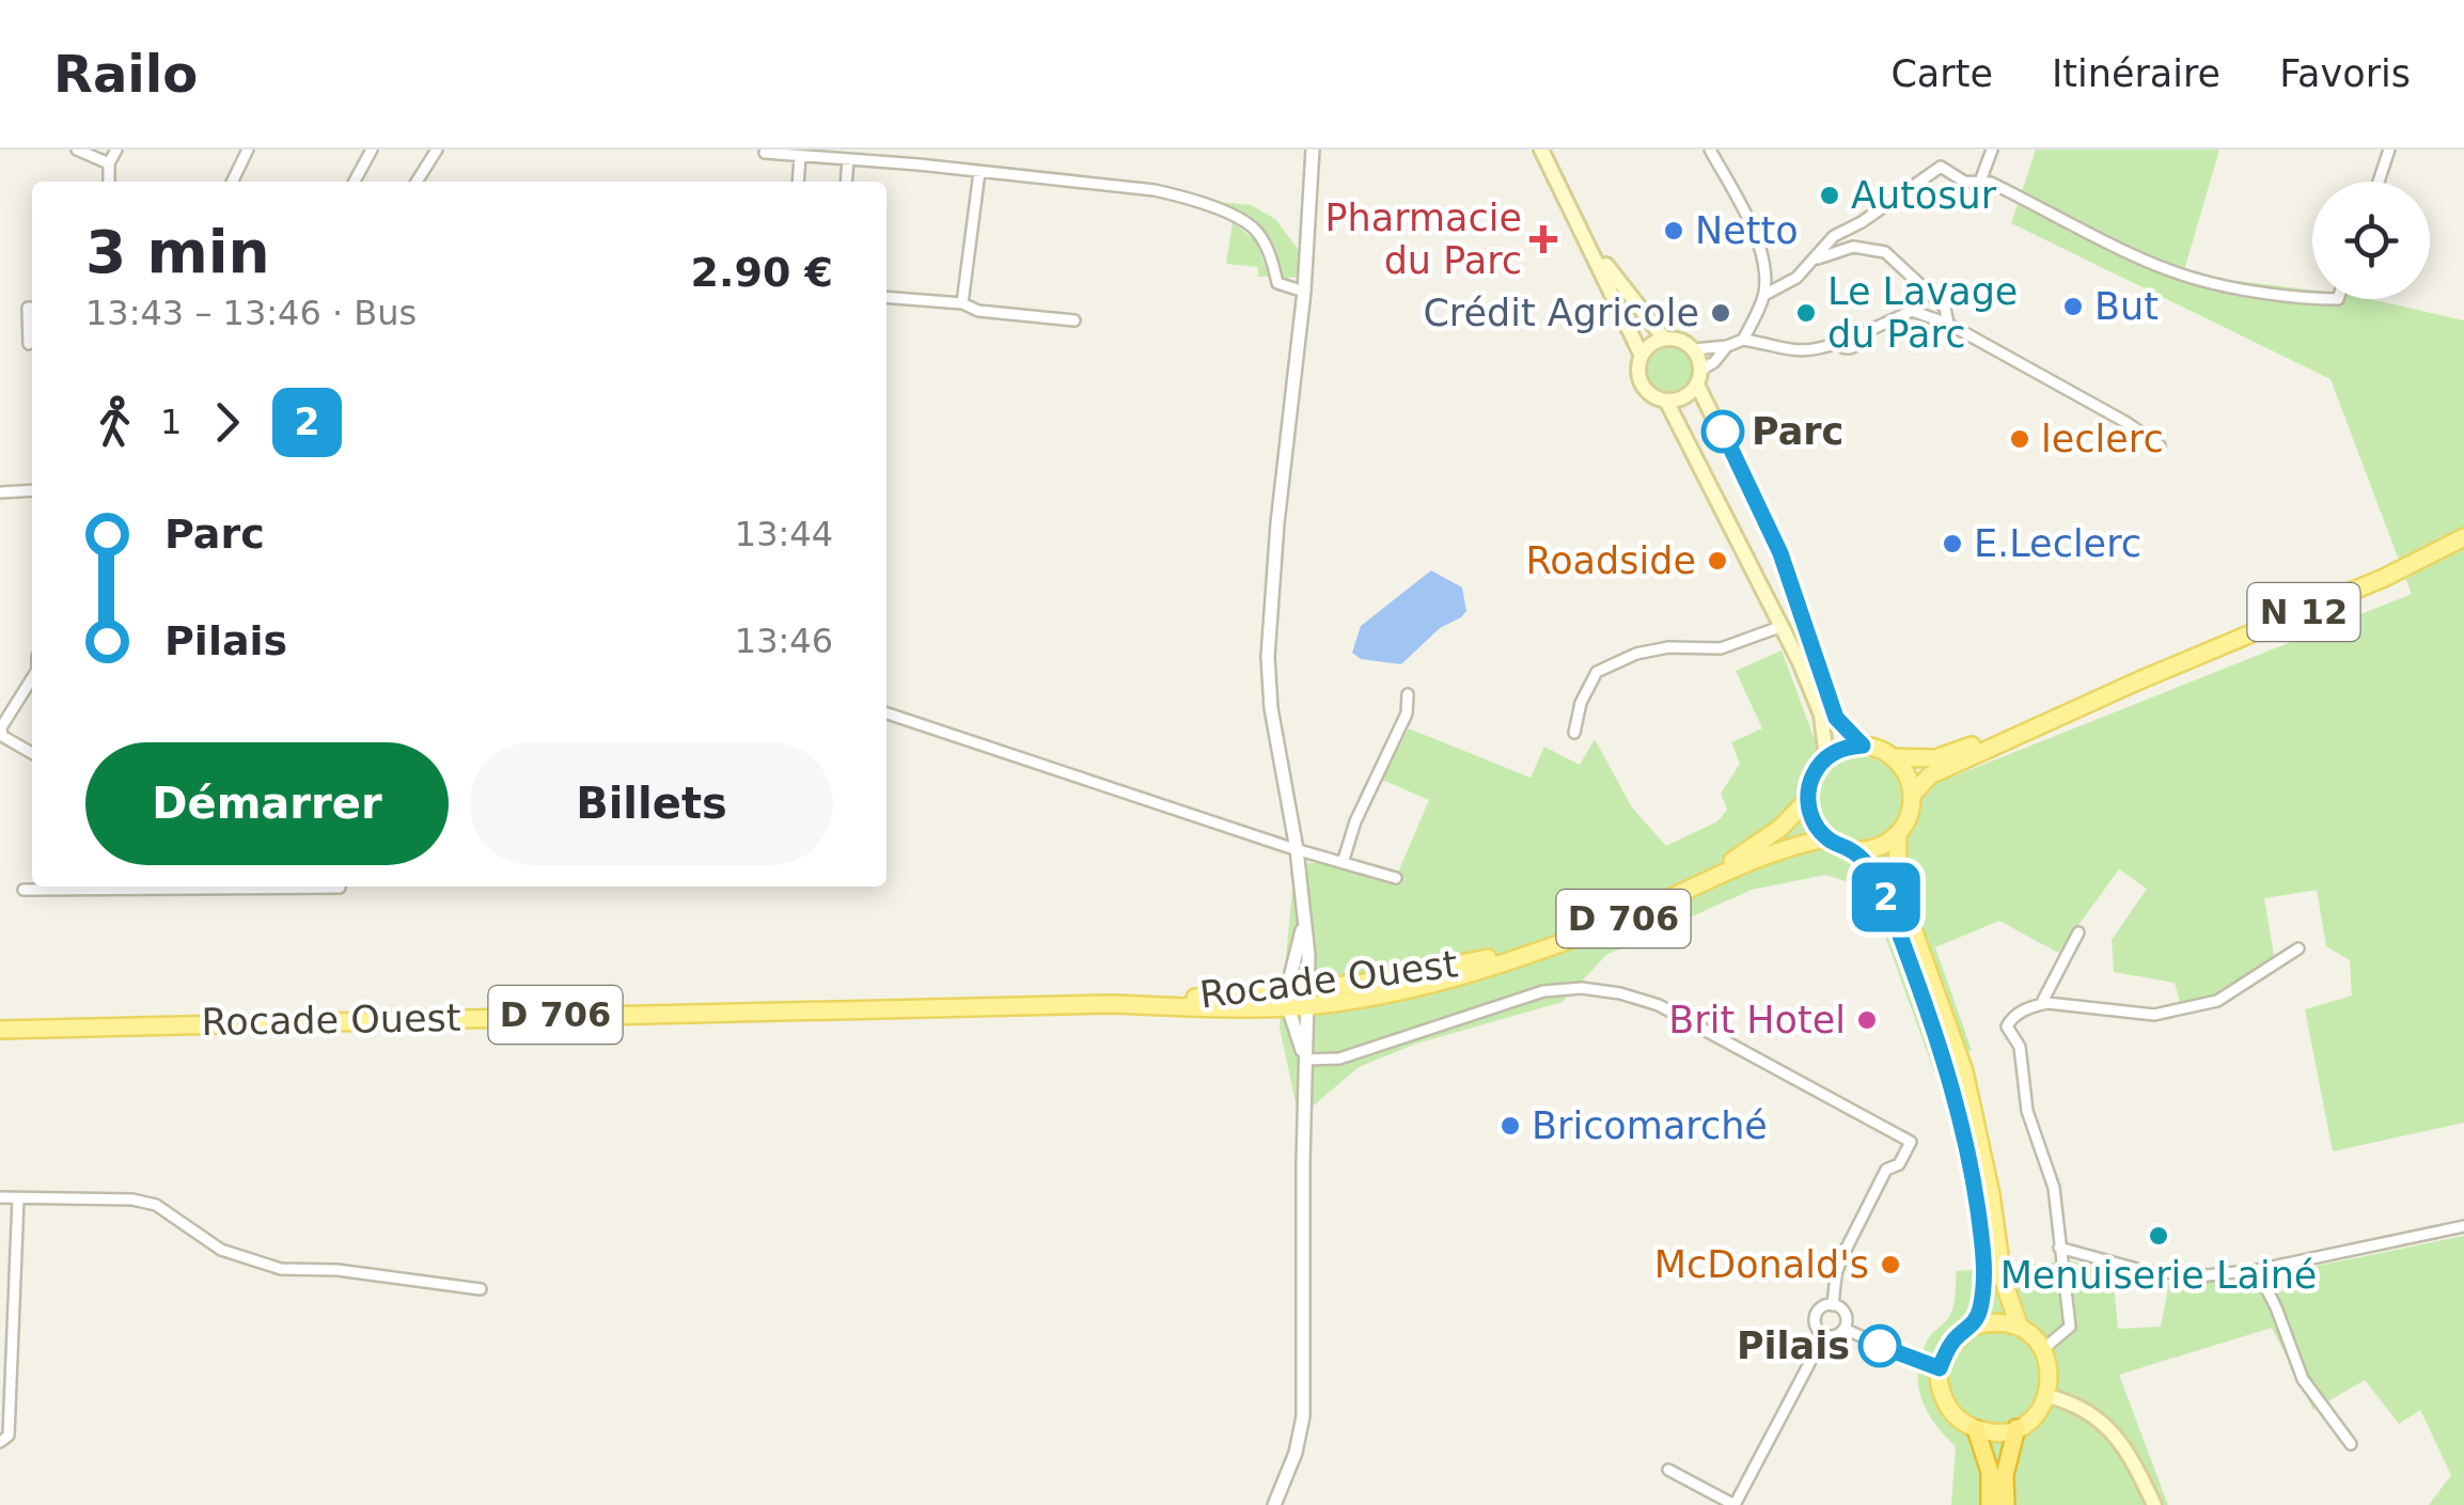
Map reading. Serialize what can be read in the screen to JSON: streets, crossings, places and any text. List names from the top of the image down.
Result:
{
  "streets": {
    "main road": ["N 12", "D 706", "Rocade Ouest"]
  },
  "crossings": [
    ["N 12", "Rocade Ouest"]
  ],
  "places": {
    "other": [
      "Autosur",
      "Netto",
      "But",
      "Crédit Agricole",
      "Le Lavage du Parc",
      "Parc",
      "leclerc",
      "E.Leclerc",
      "Roadside",
      "Brit Hotel",
      "Bricomarché",
      "Menuiserie Lainé",
      "McDonald's",
      "Pilais"
    ],
    "health": ["Pharmacie du Parc"]
  },
  "lines": ["bus line 2"],
  "page": {
    "header": "Railo",
    "nav": ["Carte", "Itinéraire", "Favoris"],
    "on_map": "2",
    "heading": ["3 min", "13:43 – 13:46 · Bus", "2.90 €"],
    "legs": ["1", "2"],
    "list": [
      {
        "name": "Parc",
        "value": "13:44"
      },
      {
        "name": "Pilais",
        "value": "13:46"
      }
    ],
    "buttons": ["Démarrer", "Billets"]
  }
}
